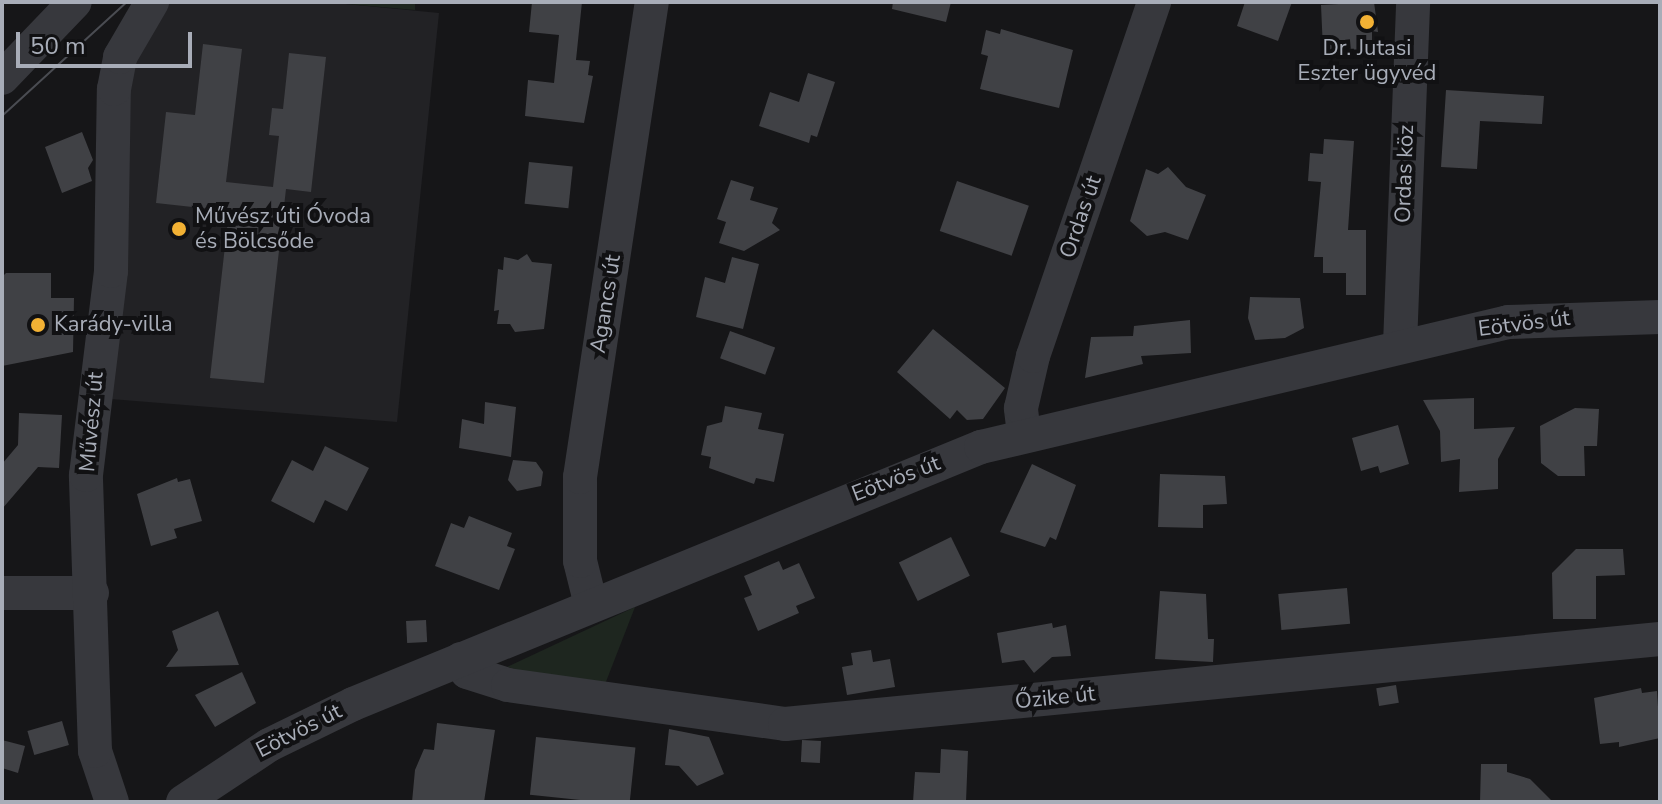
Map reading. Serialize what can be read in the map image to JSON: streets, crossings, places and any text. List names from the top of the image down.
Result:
{
  "streets": {
    "street": [
      "Ordas köz",
      "Ordas út",
      "Agancs út",
      "Eötvös út",
      "Művész út",
      "Őzike út"
    ]
  },
  "crossings": [
    ["Ordas köz", "Eötvös út"],
    ["Ordas út", "Eötvös út"],
    ["Agancs út", "Eötvös út"],
    ["Eötvös út", "Őzike út"]
  ],
  "places": ["Dr. Jutasi Eszter ügyvéd", "Művész úti Óvoda és Bölcsőde", "Karády-villa"],
  "scale_bar": "50 m"
}
